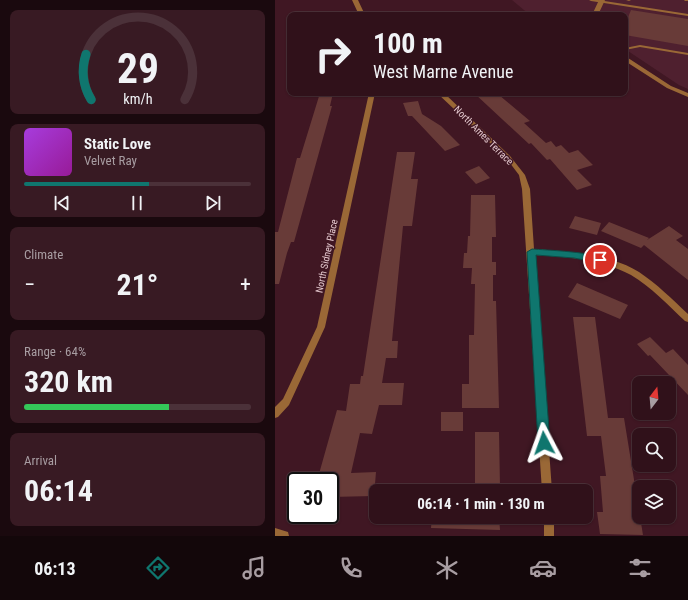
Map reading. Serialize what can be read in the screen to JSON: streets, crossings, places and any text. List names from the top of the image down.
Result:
{
  "streets": {
    "street": ["North Ames Terrace", "North Sidney Place"]
  },
  "north": "top",
  "page": {
    "turn": ["100 m", "West Marne Avenue"],
    "song": ["Static Love", "Velvet Ray"],
    "tile": [
      "Climate",
      ["Range · 64%", "320 km"],
      ["Arrival", "06:14"]
    ],
    "heat": ["−", "21°", "+"],
    "limit": "30",
    "trip": "06:14 · 1 min · 130 m",
    "tabs": "06:13",
    "gauge": ["29", "km/h"]
  }
}
